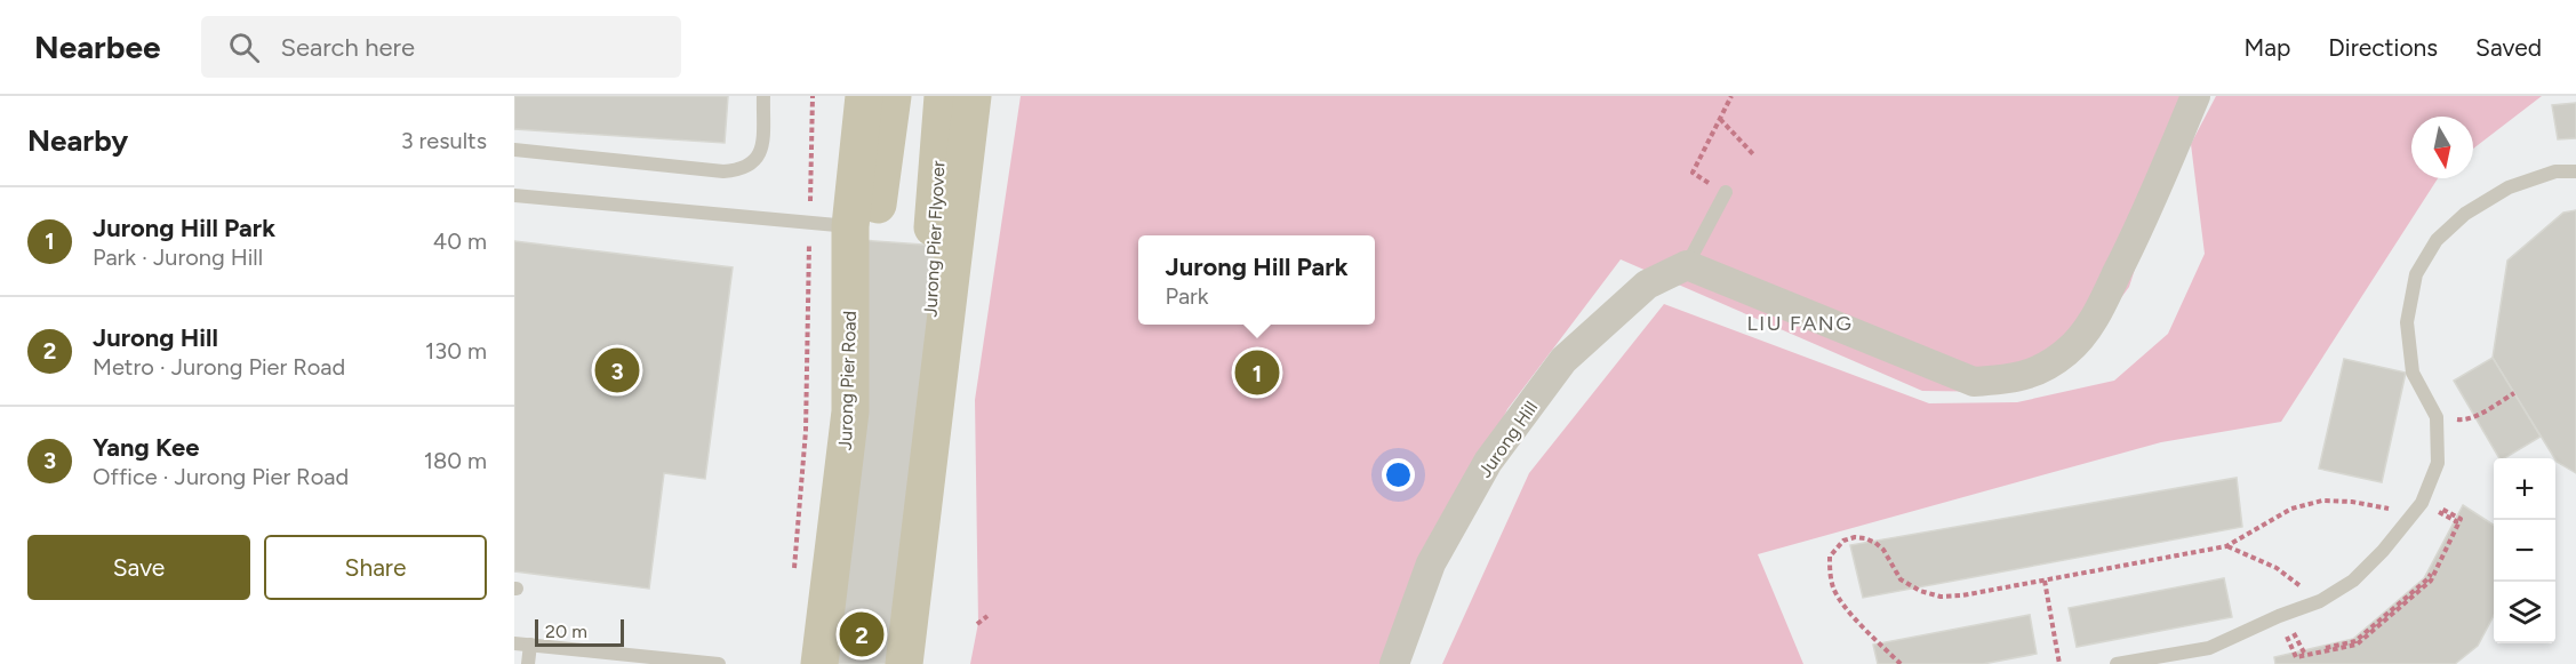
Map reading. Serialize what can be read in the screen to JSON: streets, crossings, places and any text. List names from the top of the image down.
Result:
{
  "streets": {
    "main road": ["Jurong Pier Flyover", "Jurong Pier Road"],
    "street": ["Jurong Hill"]
  },
  "districts": ["LIU FANG"],
  "scale_bar": "20 m",
  "north": "bottom",
  "page": {
    "header": "Nearbee",
    "search": "Search here",
    "nav": ["Map", "Directions", "Saved"],
    "heading": ["Nearby", "3 results"],
    "list": [
      {
        "mark": "1",
        "name": "Jurong Hill Park",
        "note": "Park · Jurong Hill",
        "value": "40 m"
      },
      {
        "mark": "2",
        "name": "Jurong Hill",
        "note": "Metro · Jurong Pier Road",
        "value": "130 m"
      },
      {
        "mark": "3",
        "name": "Yang Kee",
        "note": "Office · Jurong Pier Road",
        "value": "180 m"
      }
    ],
    "popup": ["Jurong Hill Park", "Park"],
    "pins": ["3", "1", "2"],
    "map_buttons": ["+", "−"],
    "buttons": ["Save", "Share"],
    "scale": "20 m"
  }
}
